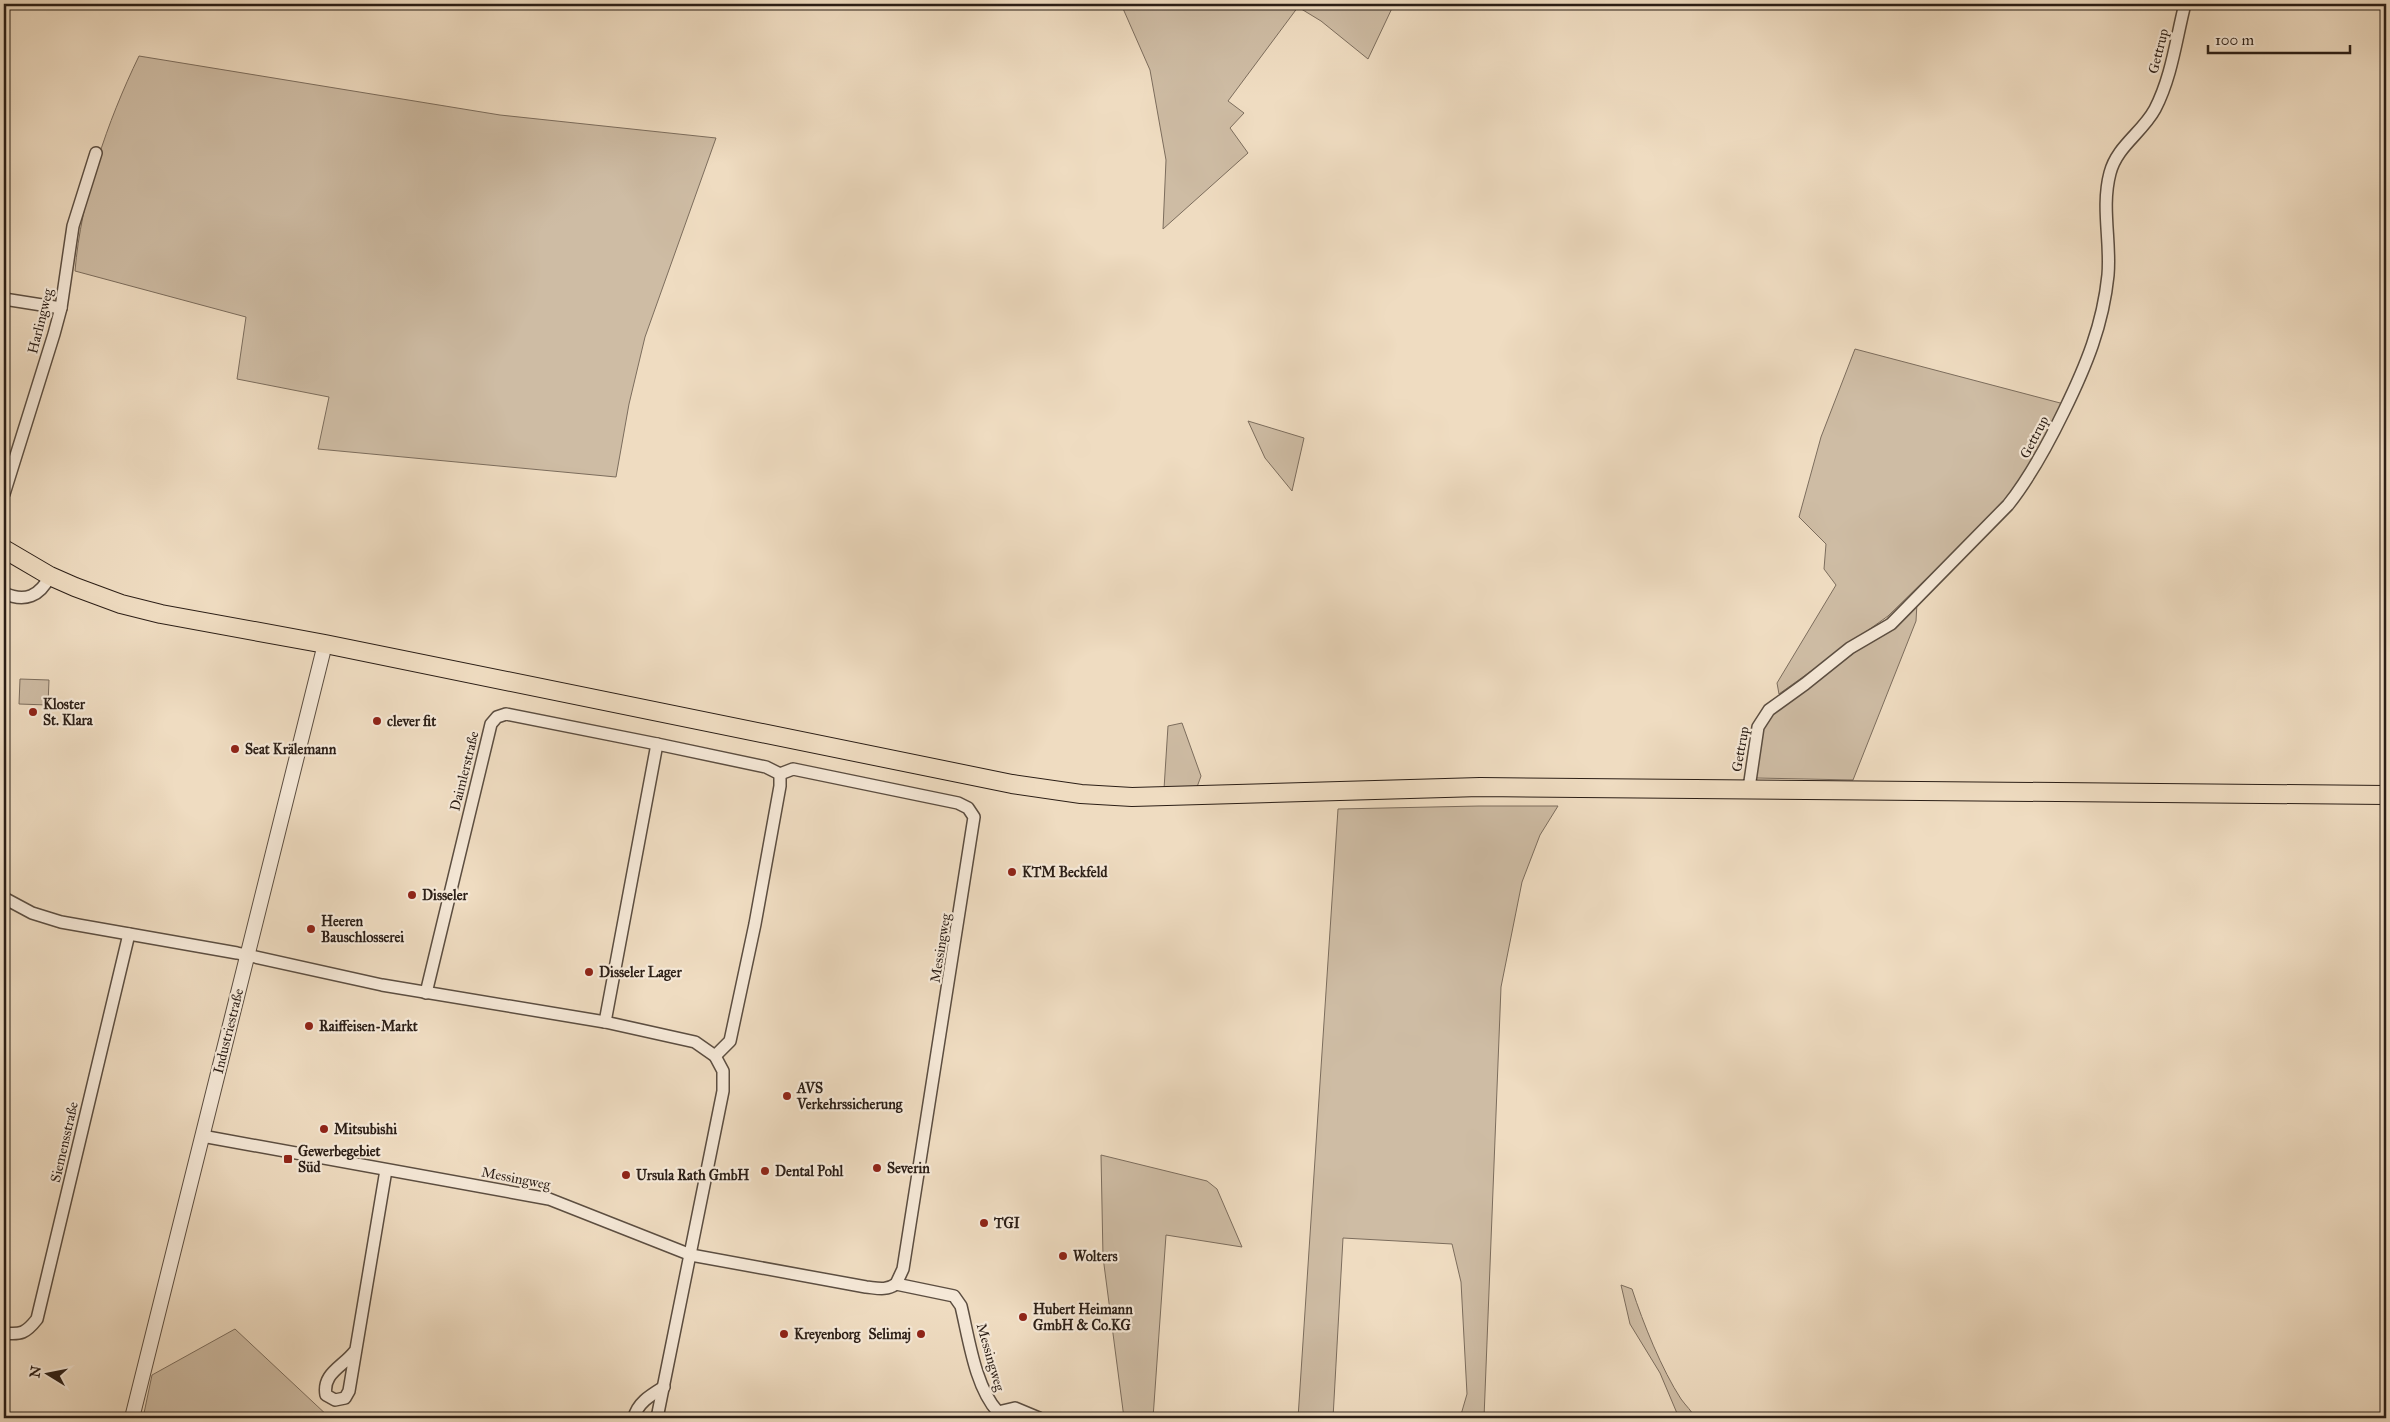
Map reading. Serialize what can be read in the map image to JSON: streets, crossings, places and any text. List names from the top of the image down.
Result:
{
  "streets": {
    "street": [
      "Gettrup",
      "Harlingweg",
      "Daimlerstraße",
      "Messingweg",
      "Industriestraße",
      "Siemensstraße"
    ]
  },
  "crossings": [
    ["Daimlerstraße", "Messingweg"],
    ["Messingweg", "Industriestraße"]
  ],
  "places": {
    "other": [
      "Kloster St. Klara",
      "clever fit",
      "Seat Krälemann",
      "KTM Beckfeld",
      "Disseler",
      "Heeren Bauschlosserei",
      "Disseler Lager",
      "Raiffeisen-Markt",
      "AVS Verkehrssicherung",
      "Mitsubishi",
      "Severin",
      "Dental Pohl",
      "Ursula Rath GmbH",
      "TGI",
      "Wolters",
      "Hubert Heimann GmbH & Co.KG",
      "Kreyenborg",
      "Selimaj"
    ],
    "transit": ["Gewerbegebiet Süd"]
  },
  "scale_bar": "100 m",
  "north": "left"
}
